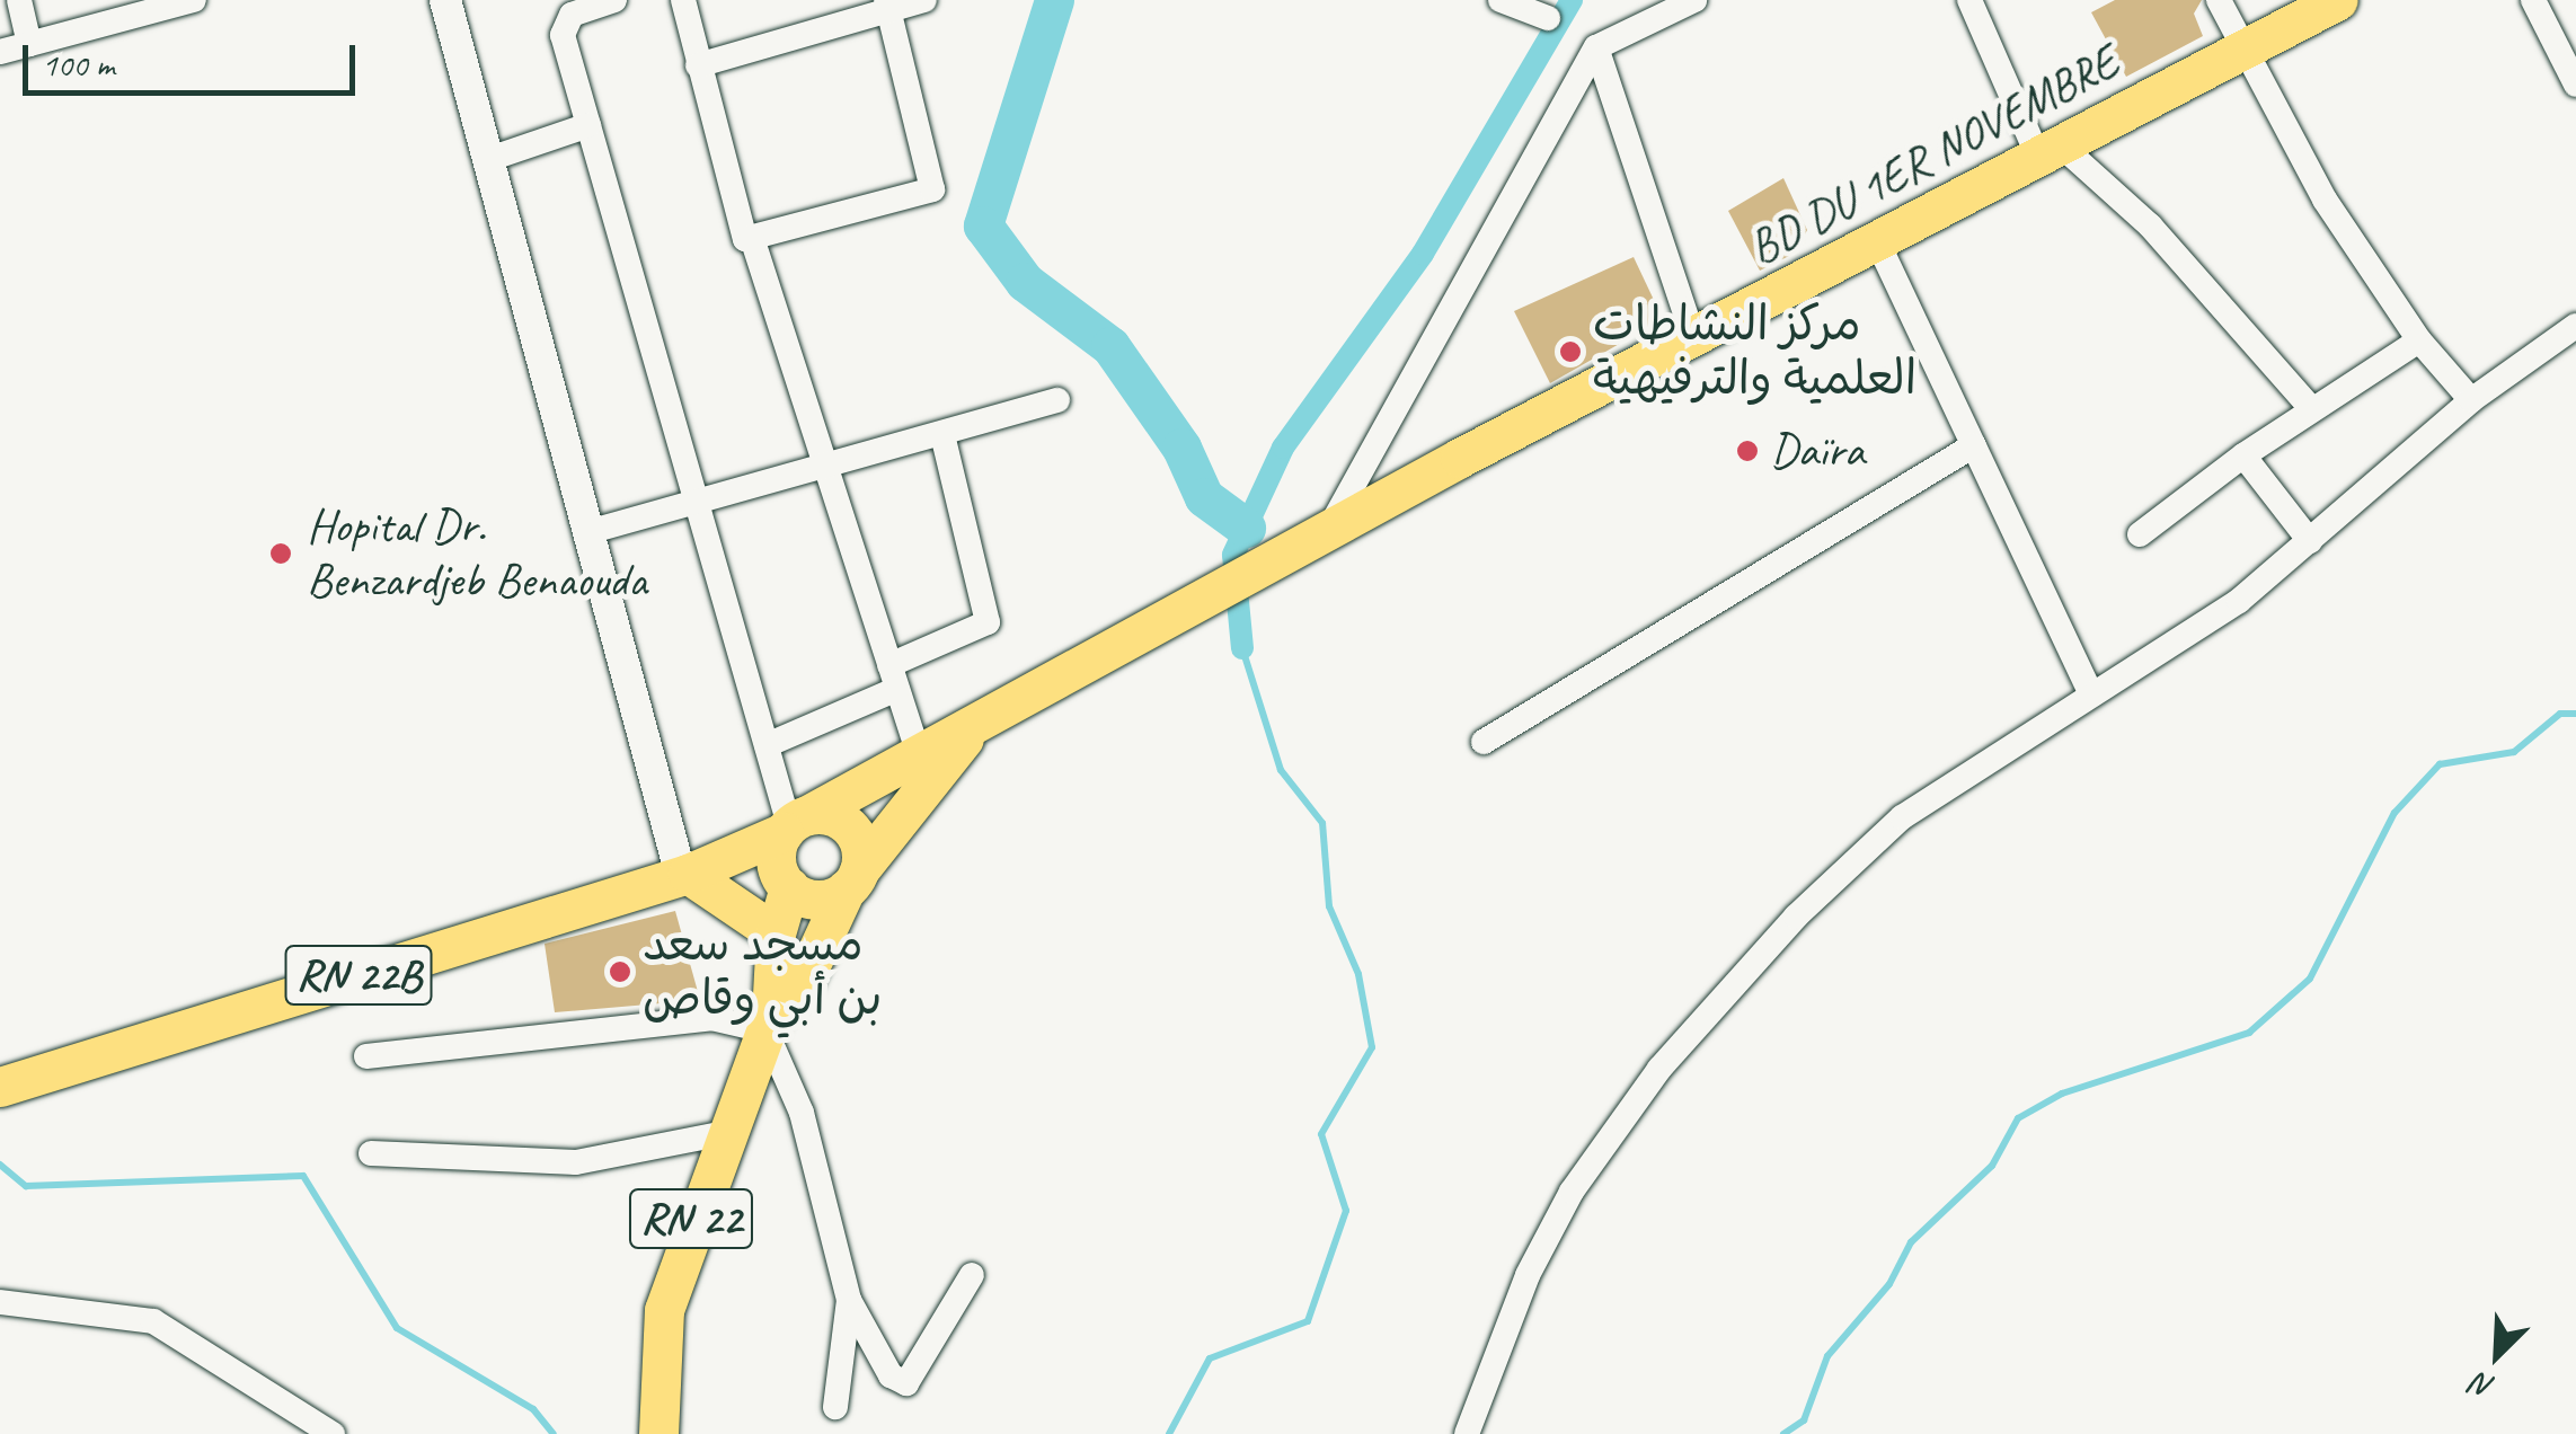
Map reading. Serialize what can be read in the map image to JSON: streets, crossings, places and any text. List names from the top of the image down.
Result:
{
  "streets": {
    "main road": ["BD DU 1ER NOVEMBRE", "RN 22B", "RN 22"]
  },
  "crossings": [
    ["BD DU 1ER NOVEMBRE", "RN 22"],
    ["RN 22B", "RN 22"]
  ],
  "places": [
    "مركز النشاطات العلمية والترفيهية",
    "Daïra",
    "Hopital Dr. Benzardjeb Benaouda",
    "مسجد سعد بن أبي وقاص"
  ],
  "scale_bar": "100 m",
  "north": "bottom left"
}
